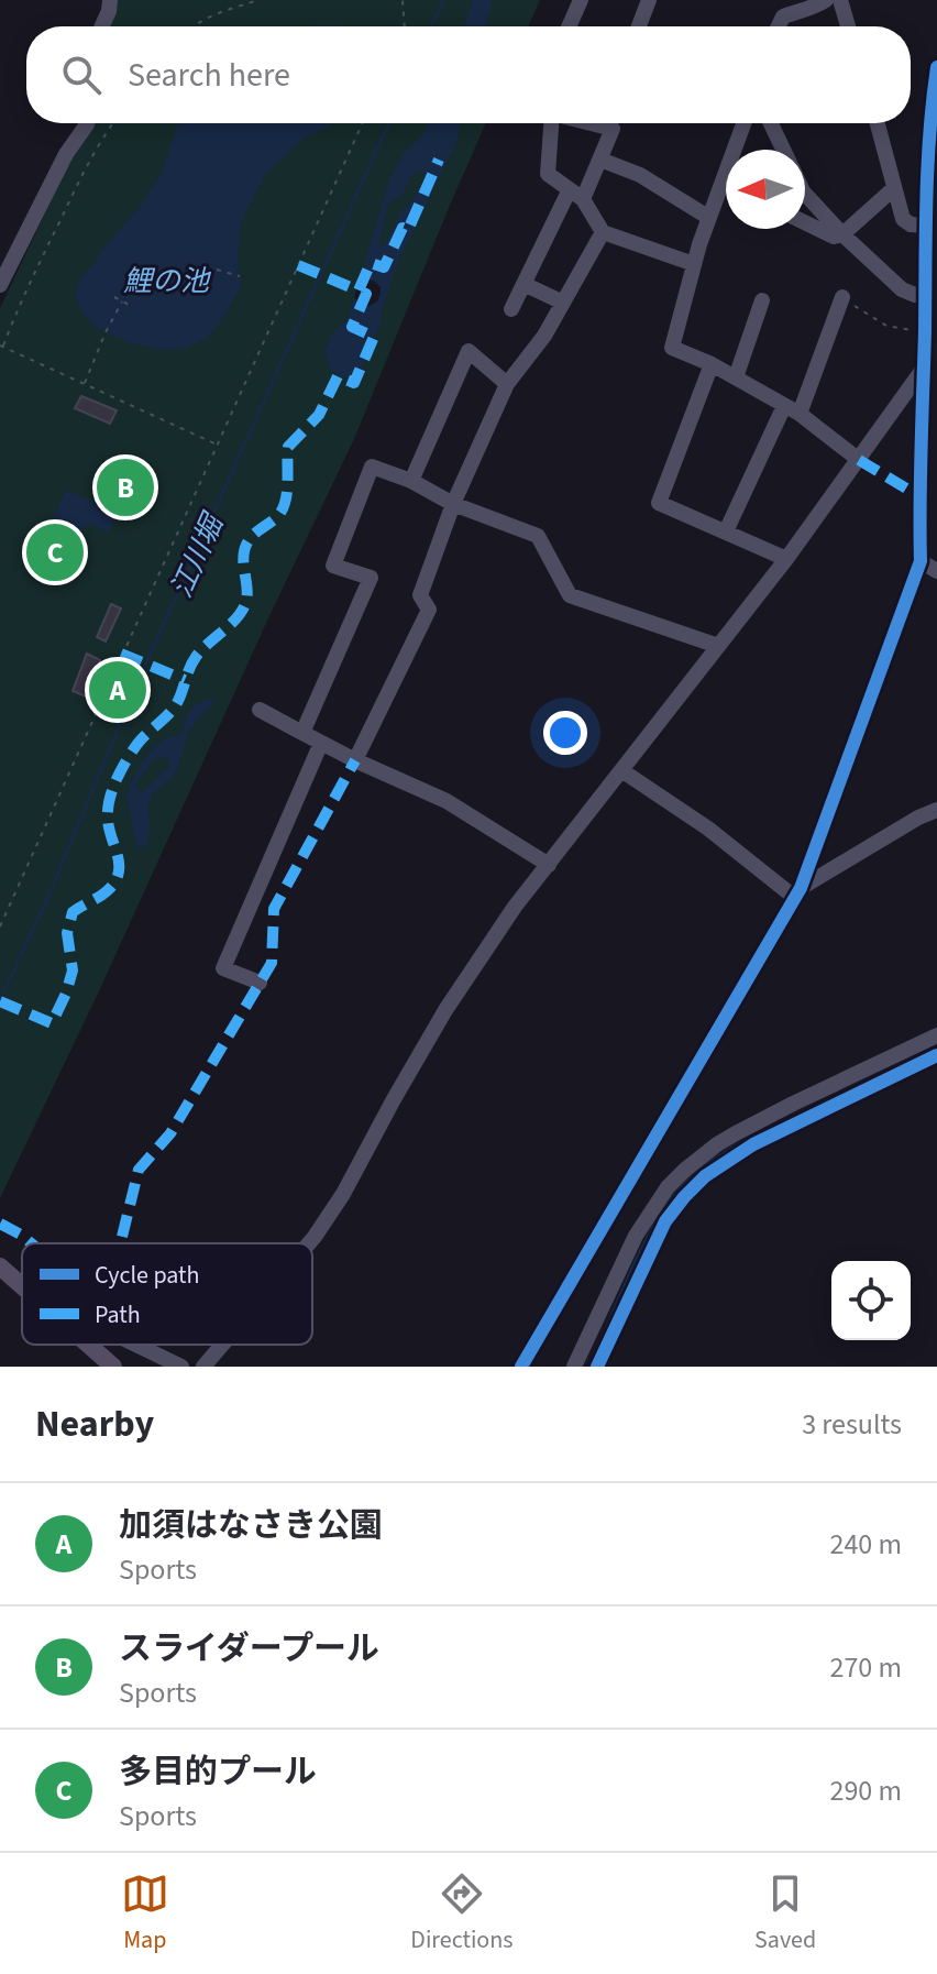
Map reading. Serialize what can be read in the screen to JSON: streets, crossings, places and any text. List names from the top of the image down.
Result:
{
  "water": ["鯉の池", "江川堀"],
  "legend": ["Cycle path", "Path"],
  "north": "left",
  "page": {
    "search": "Search here",
    "pins": ["B", "C", "A"],
    "heading": ["Nearby", "3 results"],
    "list": [
      {
        "mark": "A",
        "name": "加須はなさき公園",
        "note": "Sports",
        "value": "240 m"
      },
      {
        "mark": "B",
        "name": "スライダープール",
        "note": "Sports",
        "value": "270 m"
      },
      {
        "mark": "C",
        "name": "多目的プール",
        "note": "Sports",
        "value": "290 m"
      }
    ],
    "nav": ["Map", "Directions", "Saved"]
  }
}
